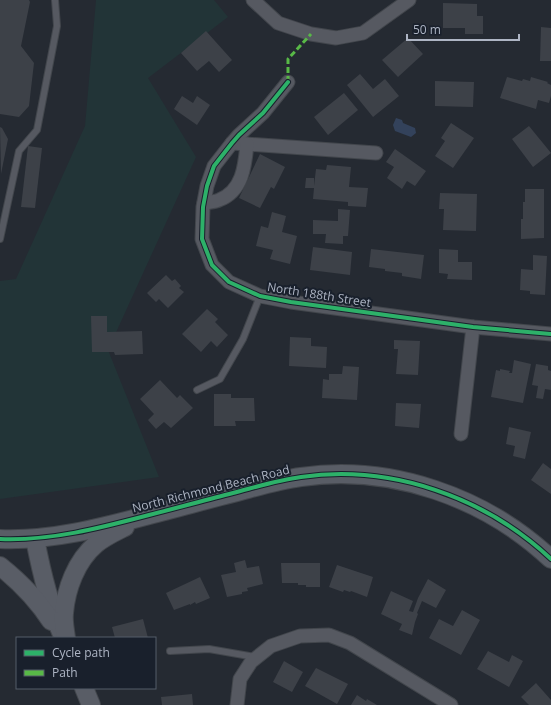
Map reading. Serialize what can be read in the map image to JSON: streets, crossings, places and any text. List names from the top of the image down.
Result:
{
  "streets": {
    "main road": ["North Richmond Beach Road"],
    "street": ["North 188th Street"]
  },
  "legend": ["Cycle path", "Path"],
  "scale_bar": "50 m"
}
